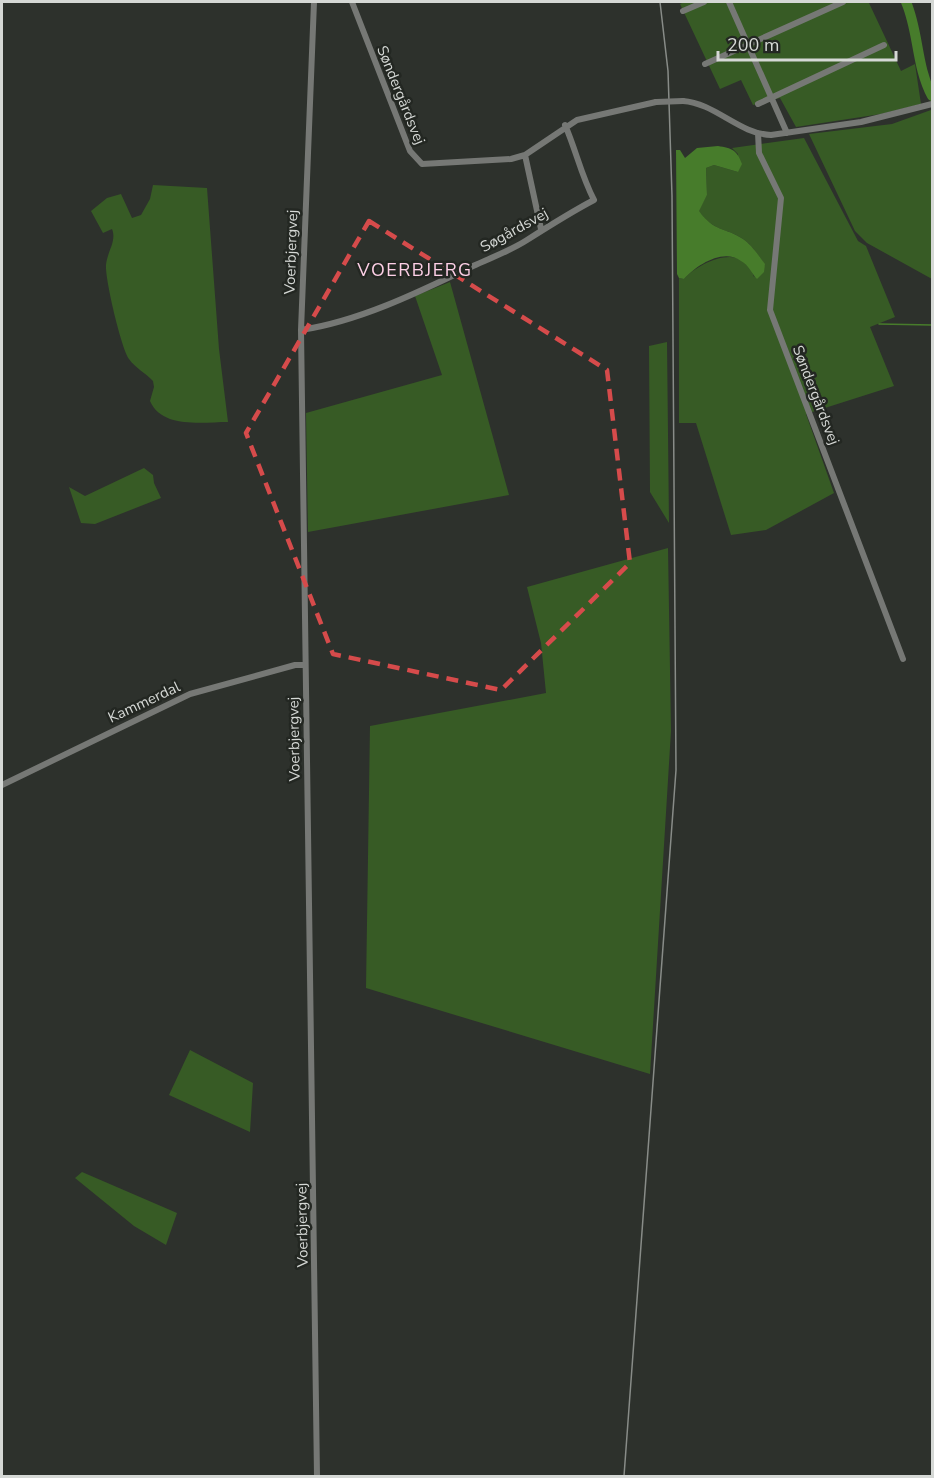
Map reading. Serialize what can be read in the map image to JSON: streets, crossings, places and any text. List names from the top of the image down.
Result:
{
  "streets": {
    "street": [
      "Søndergårdsvej",
      "Søgårdsvej",
      "Voerbjergvej",
      "Kammerdal"
    ]
  },
  "crossings": [
    ["Søgårdsvej", "Voerbjergvej"],
    ["Voerbjergvej", "Kammerdal"]
  ],
  "districts": ["VOERBJERG"],
  "scale_bar": "200 m"
}
